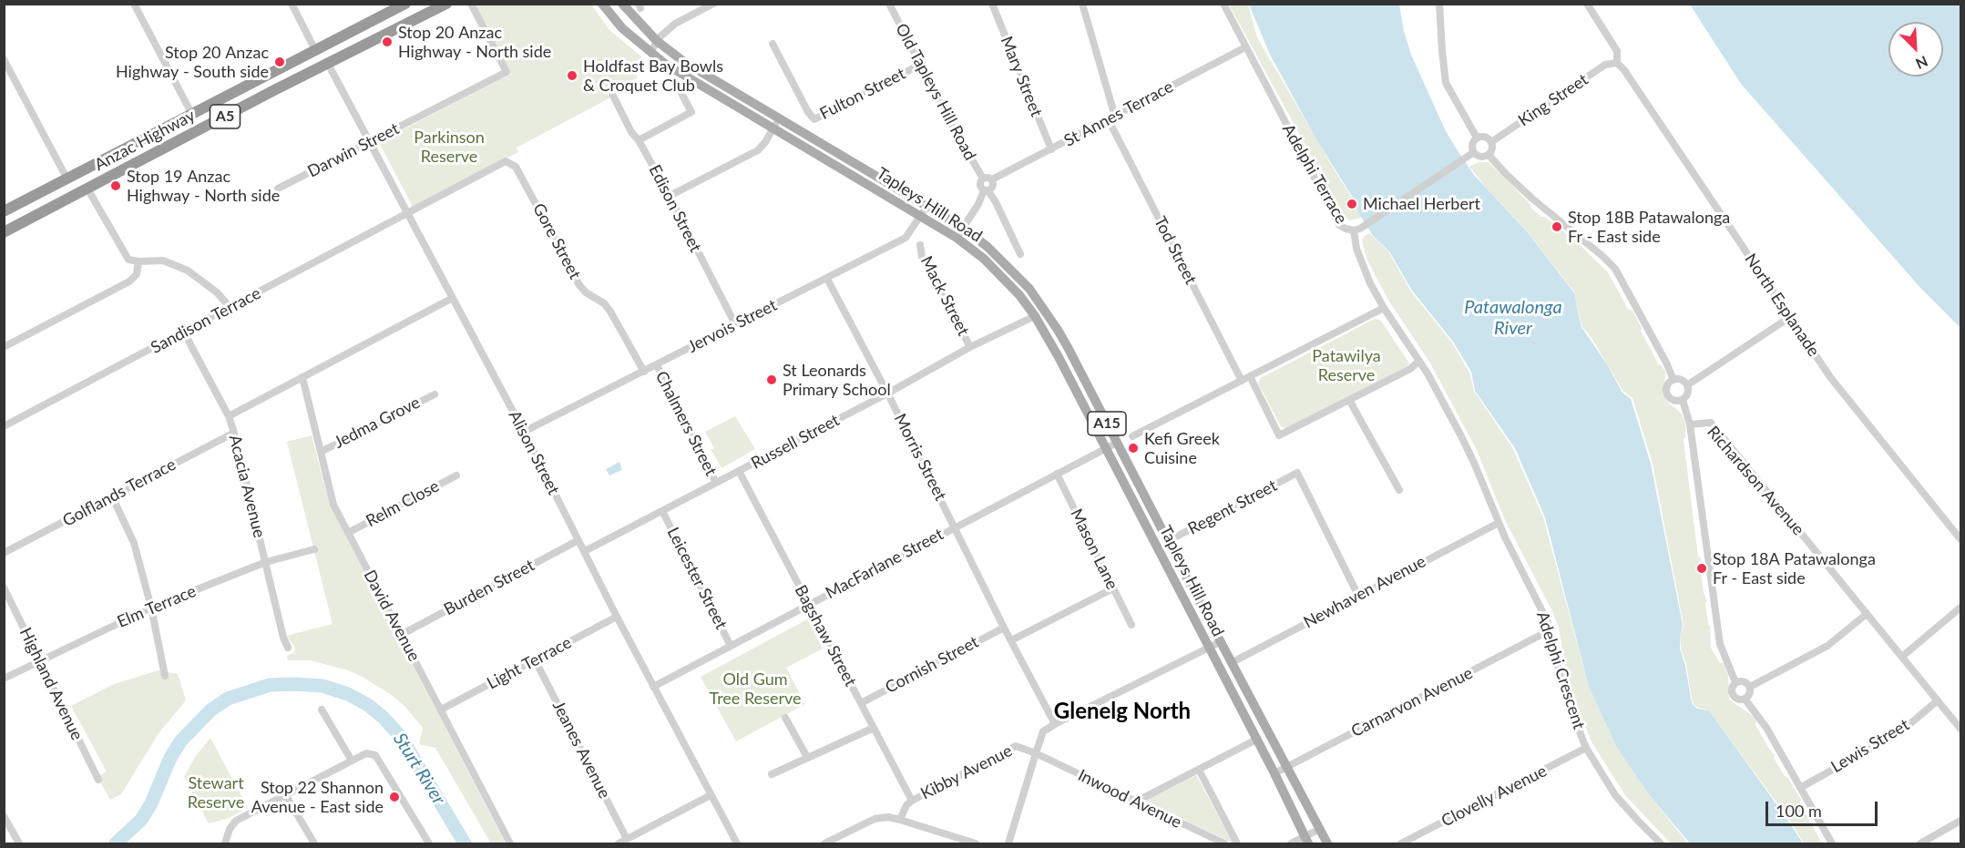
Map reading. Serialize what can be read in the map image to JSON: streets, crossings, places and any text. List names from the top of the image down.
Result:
{
  "streets": {
    "highway": ["A5", "Anzac Highway"],
    "main road": ["Tapleys Hill Road", "A15"],
    "street": [
      "Mary Street",
      "Old Tapleys Hill Road",
      "Fulton Street",
      "King Street",
      "St Annes Terrace",
      "Darwin Street",
      "Adelphi Terrace",
      "Edison Street",
      "Gore Street",
      "Tod Street",
      "Mack Street",
      "North Esplanade",
      "Sandison Terrace",
      "Jervois Street",
      "Jedma Grove",
      "Chalmers Street",
      "Russell Street",
      "Alison Street",
      "Morris Street",
      "Richardson Avenue",
      "Acacia Avenue",
      "Golflands Terrace",
      "Relm Close",
      "Regent Street",
      "Mason Lane",
      "MacFarlane Street",
      "Leicester Street",
      "Burden Street",
      "Newhaven Avenue",
      "Elm Terrace",
      "David Avenue",
      "Bagshaw Street",
      "Light Terrace",
      "Cornish Street",
      "Adelphi Crescent",
      "Highland Avenue",
      "Carnarvon Avenue",
      "Lewis Street",
      "Jeanes Avenue",
      "Kibby Avenue",
      "Clovelly Avenue",
      "Inwood Avenue"
    ]
  },
  "crossings": [
    ["Mary Street", "St Annes Terrace"],
    ["Old Tapleys Hill Road", "Fulton Street"],
    ["Old Tapleys Hill Road", "St Annes Terrace"],
    ["King Street", "North Esplanade"],
    ["St Annes Terrace", "Adelphi Terrace"],
    ["St Annes Terrace", "Tod Street"],
    ["Anzac Highway", "Alison Street"],
    ["Darwin Street", "Alison Street"],
    ["Adelphi Terrace", "Adelphi Crescent"],
    ["Tapleys Hill Road", "Jervois Street"],
    ["Tapleys Hill Road", "Russell Street"],
    ["Tapleys Hill Road", "Regent Street"],
    ["Tapleys Hill Road", "MacFarlane Street"],
    ["Tapleys Hill Road", "Newhaven Avenue"],
    ["Tapleys Hill Road", "Carnarvon Avenue"],
    ["Tapleys Hill Road", "Kibby Avenue"],
    ["Edison Street", "Jervois Street"],
    ["Gore Street", "Sandison Terrace"],
    ["Gore Street", "Jervois Street"],
    ["Mack Street", "Russell Street"],
    ["Sandison Terrace", "Alison Street"],
    ["Sandison Terrace", "Acacia Avenue"],
    ["Jervois Street", "Chalmers Street"],
    ["Jervois Street", "Alison Street"],
    ["Jervois Street", "Morris Street"],
    ["Jedma Grove", "David Avenue"],
    ["Chalmers Street", "Russell Street"],
    ["Russell Street", "Alison Street"],
    ["Russell Street", "Morris Street"],
    ["Russell Street", "Leicester Street"],
    ["Russell Street", "Bagshaw Street"],
    ["Alison Street", "MacFarlane Street"],
    ["Alison Street", "Burden Street"],
    ["Alison Street", "Light Terrace"],
    ["Morris Street", "MacFarlane Street"],
    ["Morris Street", "Cornish Street"],
    ["Morris Street", "Kibby Avenue"],
    ["Richardson Avenue", "Lewis Street"],
    ["Acacia Avenue", "Golflands Terrace"],
    ["Acacia Avenue", "Elm Terrace"],
    ["Relm Close", "David Avenue"],
    ["Regent Street", "Newhaven Avenue"],
    ["Mason Lane", "MacFarlane Street"],
    ["MacFarlane Street", "Leicester Street"],
    ["MacFarlane Street", "Bagshaw Street"],
    ["Burden Street", "David Avenue"],
    ["Newhaven Avenue", "Adelphi Crescent"],
    ["Elm Terrace", "Highland Avenue"],
    ["David Avenue", "Light Terrace"],
    ["Bagshaw Street", "Cornish Street"],
    ["Bagshaw Street", "Kibby Avenue"],
    ["Light Terrace", "Jeanes Avenue"],
    ["Adelphi Crescent", "Carnarvon Avenue"],
    ["Adelphi Crescent", "Clovelly Avenue"],
    ["Kibby Avenue", "Inwood Avenue"]
  ],
  "districts": ["Glenelg North"],
  "water": ["Patawalonga River", "Sturt River"],
  "parks": [
    "Parkinson Reserve",
    "Patawilya Reserve",
    "Old Gum Tree Reserve",
    "Stewart Reserve"
  ],
  "places": [
    "Stop 20 Anzac Highway - North side",
    "Stop 20 Anzac Highway - South side",
    "Holdfast Bay Bowls & Croquet Club",
    "Stop 19 Anzac Highway - North side",
    "Michael Herbert",
    "Stop 18B Patawalonga Fr - East side",
    "St Leonards Primary School",
    "Kefi Greek Cuisine",
    "Stop 18A Patawalonga Fr - East side",
    "Stop 22 Shannon Avenue - East side"
  ],
  "scale_bar": "100 m",
  "north": "bottom right"
}
